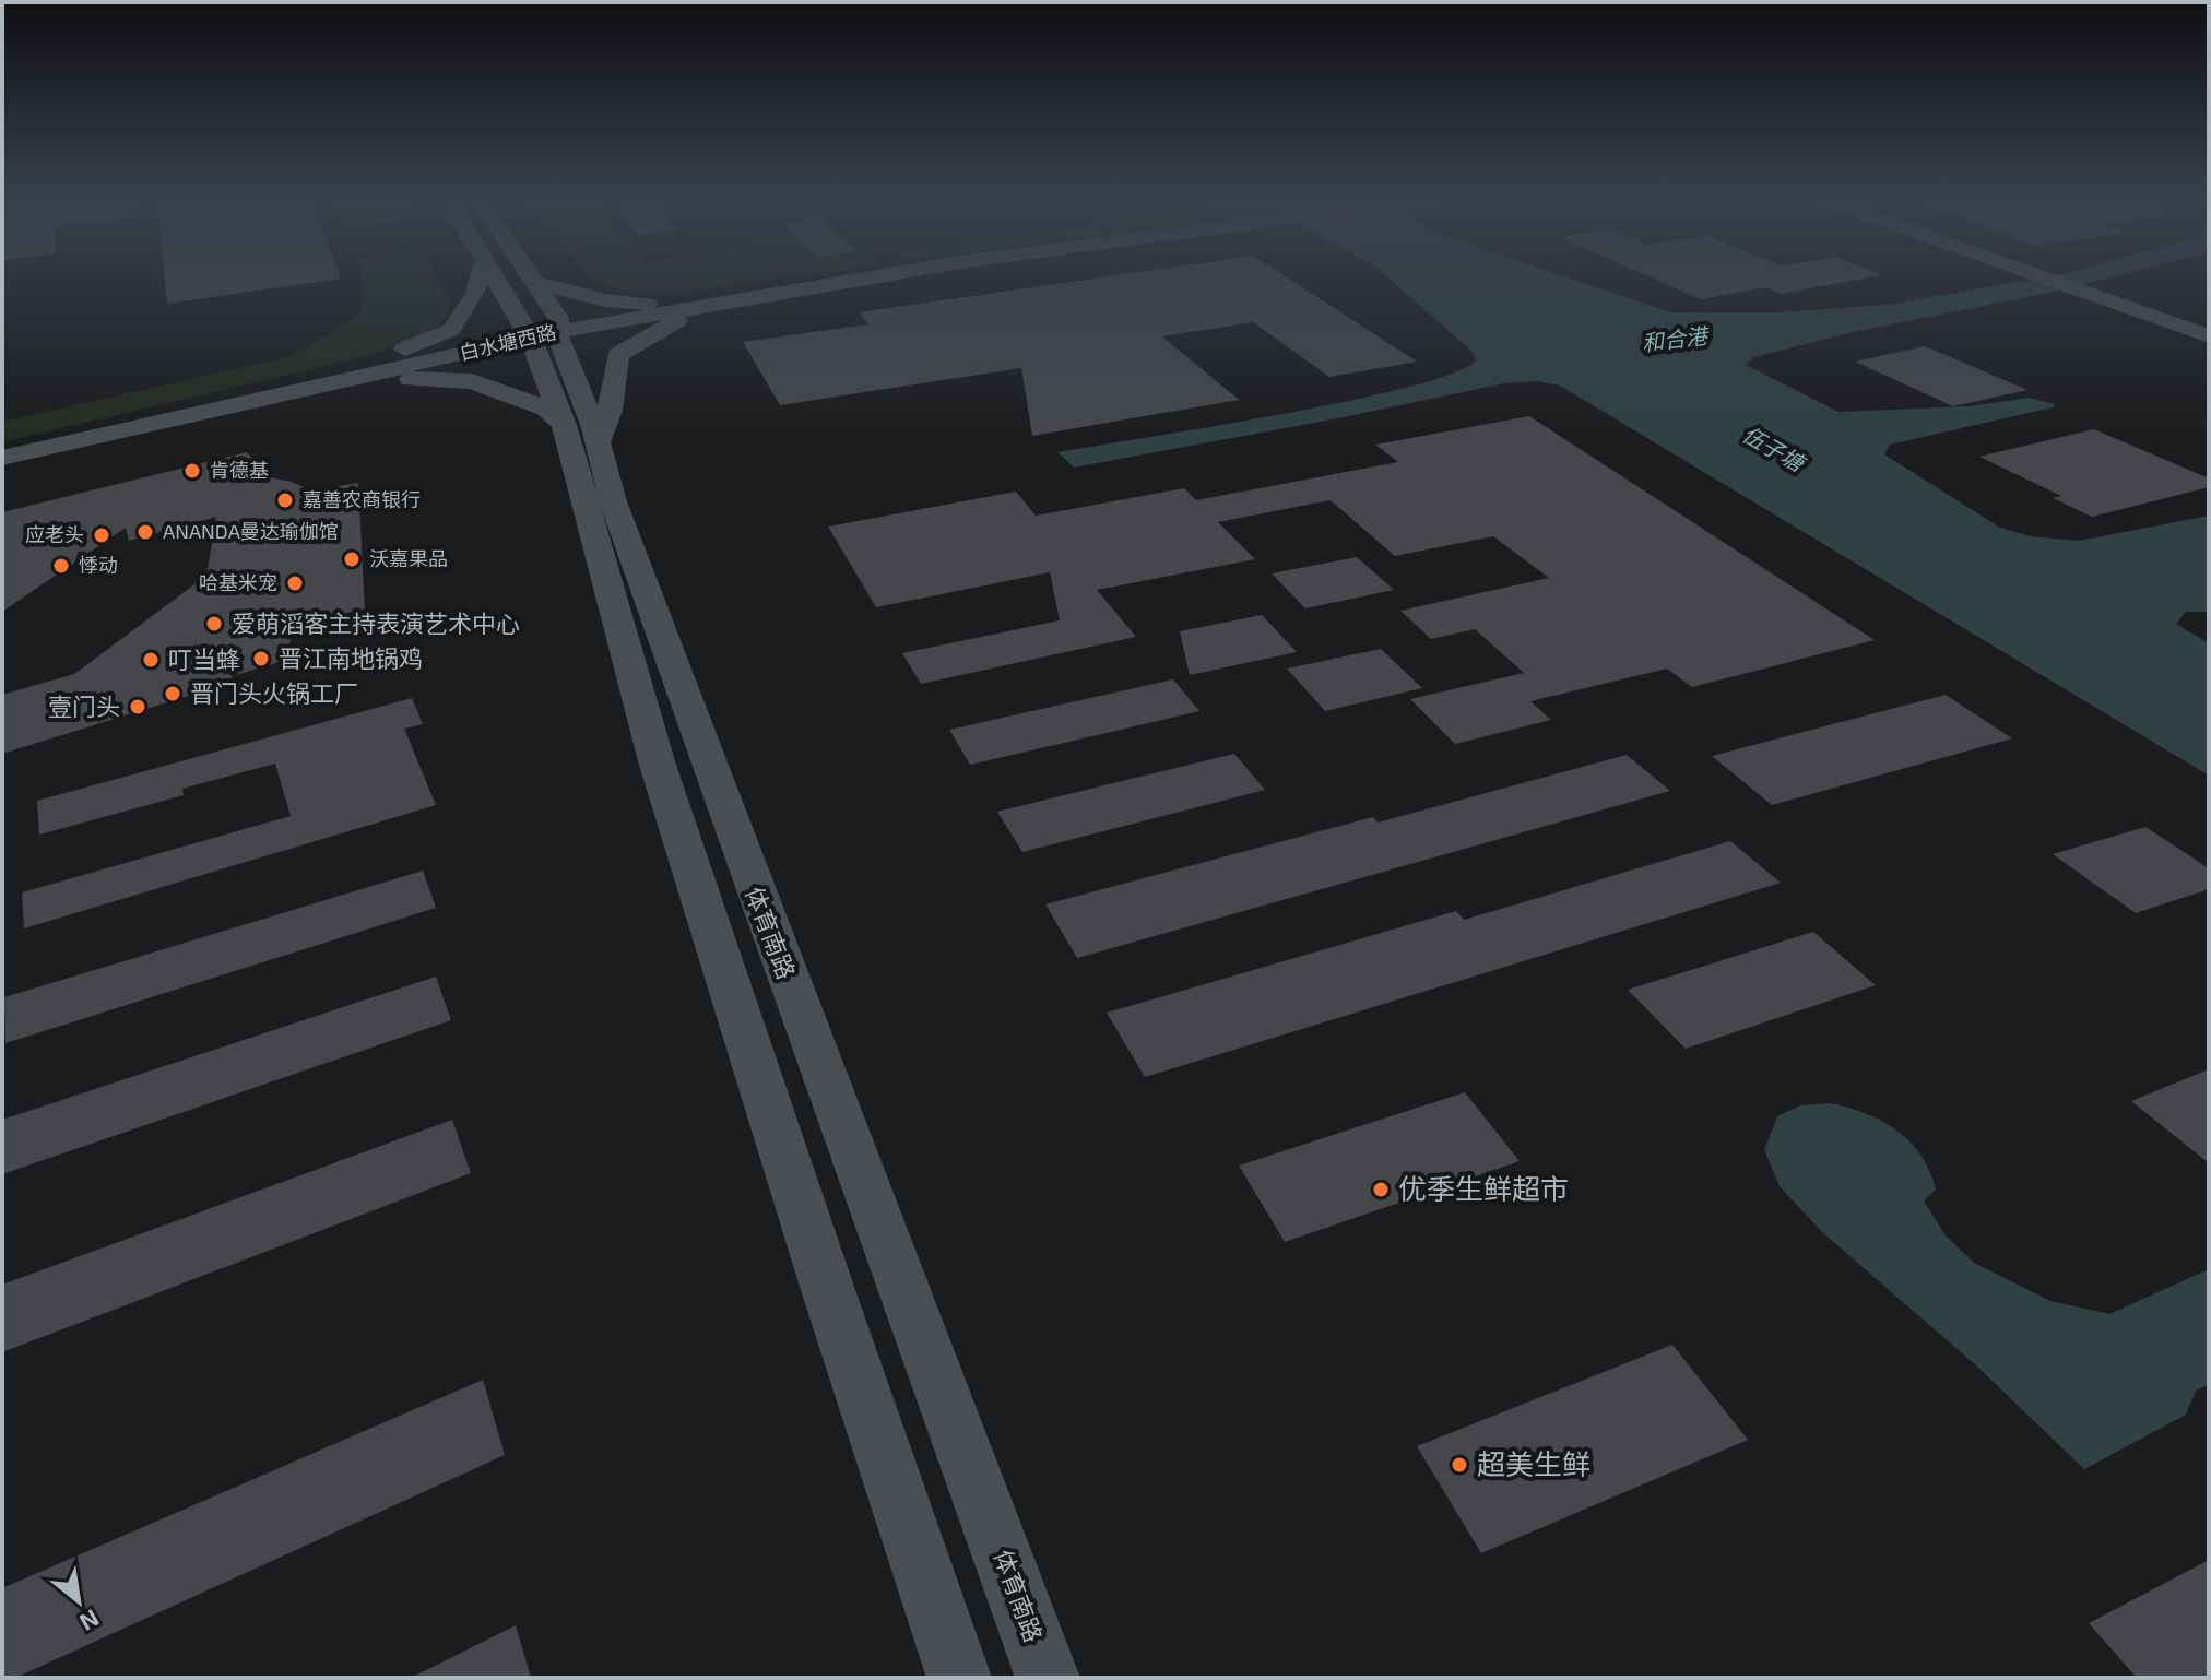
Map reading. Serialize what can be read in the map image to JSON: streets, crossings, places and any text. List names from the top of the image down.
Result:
{
  "streets": {
    "main road": ["白水塘西路", "体育南路"]
  },
  "crossings": [
    ["白水塘西路", "体育南路"]
  ],
  "water": ["和合港", "伍子塘"],
  "places": [
    "肯德基",
    "嘉善农商银行",
    "ANANDA曼达瑜伽馆",
    "应老头",
    "沃嘉果品",
    "悸动",
    "哈基米宠",
    "爱萌滔客主持表演艺术中心",
    "晋江南地锅鸡",
    "叮当蜂",
    "晋门头火锅工厂",
    "壹门头",
    "优季生鲜超市",
    "超美生鲜"
  ],
  "north": "bottom right"
}
